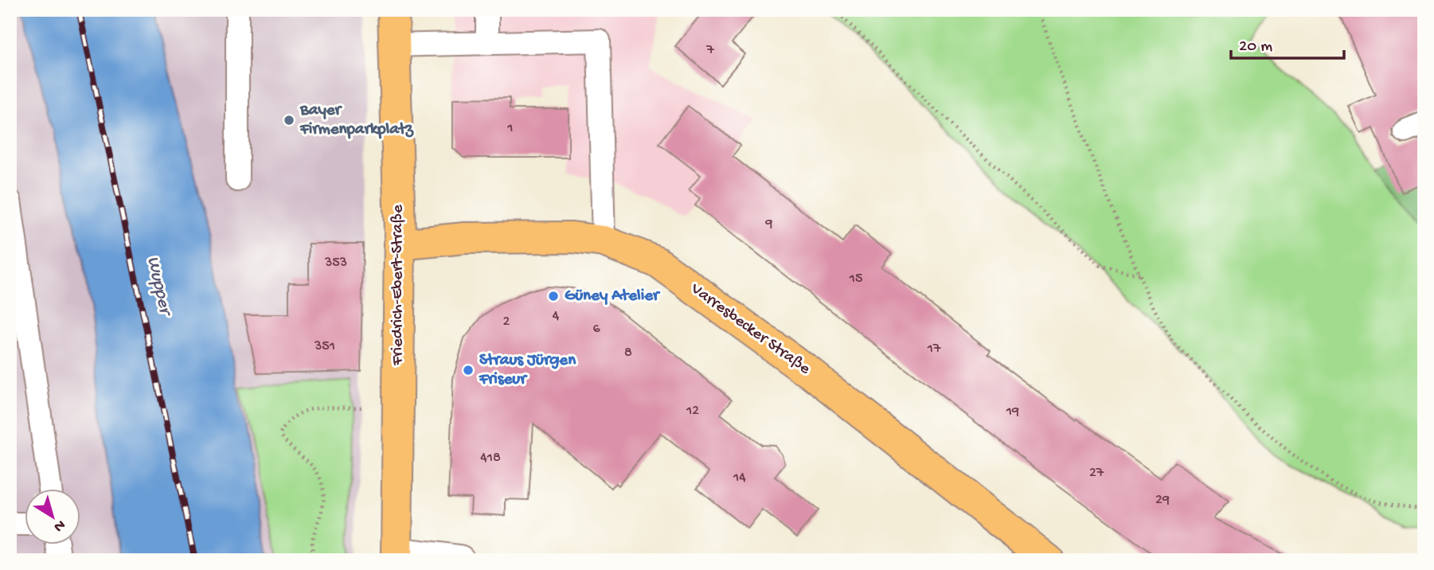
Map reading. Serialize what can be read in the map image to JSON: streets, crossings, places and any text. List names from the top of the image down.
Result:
{
  "streets": {
    "main road": ["Friedrich-Ebert-Straße", "Varresbecker Straße"]
  },
  "crossings": [
    ["Friedrich-Ebert-Straße", "Varresbecker Straße"]
  ],
  "water": ["Wupper"],
  "places": ["Bayer Firmenparkplatz", "Güney Atelier", "Straus Jürgen Friseur"],
  "house_numbers": [
    "7",
    "1",
    "9",
    "353",
    "15",
    "4",
    "2",
    "6",
    "351",
    "17",
    "8",
    "12",
    "19",
    "418",
    "27",
    "14",
    "29"
  ],
  "scale_bar": "20 m",
  "north": "bottom right"
}
